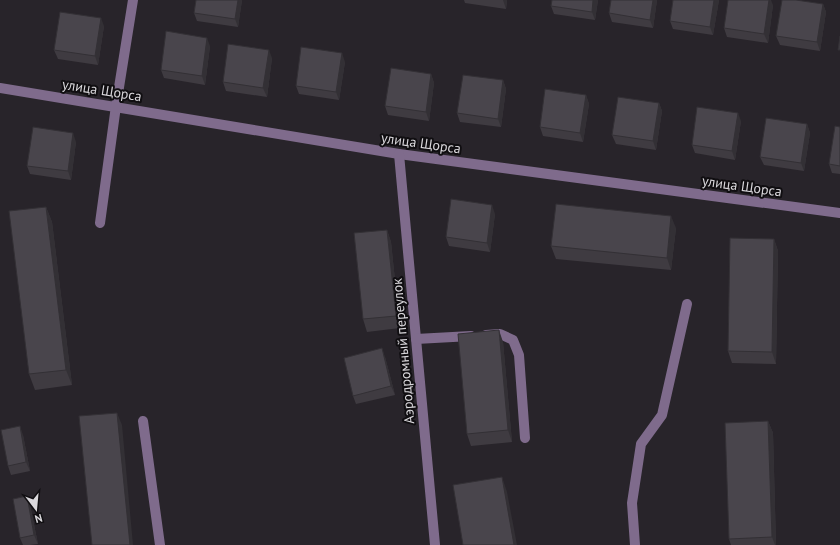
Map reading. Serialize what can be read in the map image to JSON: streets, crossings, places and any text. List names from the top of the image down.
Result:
{
  "streets": {
    "street": ["улица Щорса", "Аэродромный переулок"]
  },
  "crossings": [
    ["улица Щорса", "Аэродромный переулок"]
  ],
  "north": "bottom"
}
